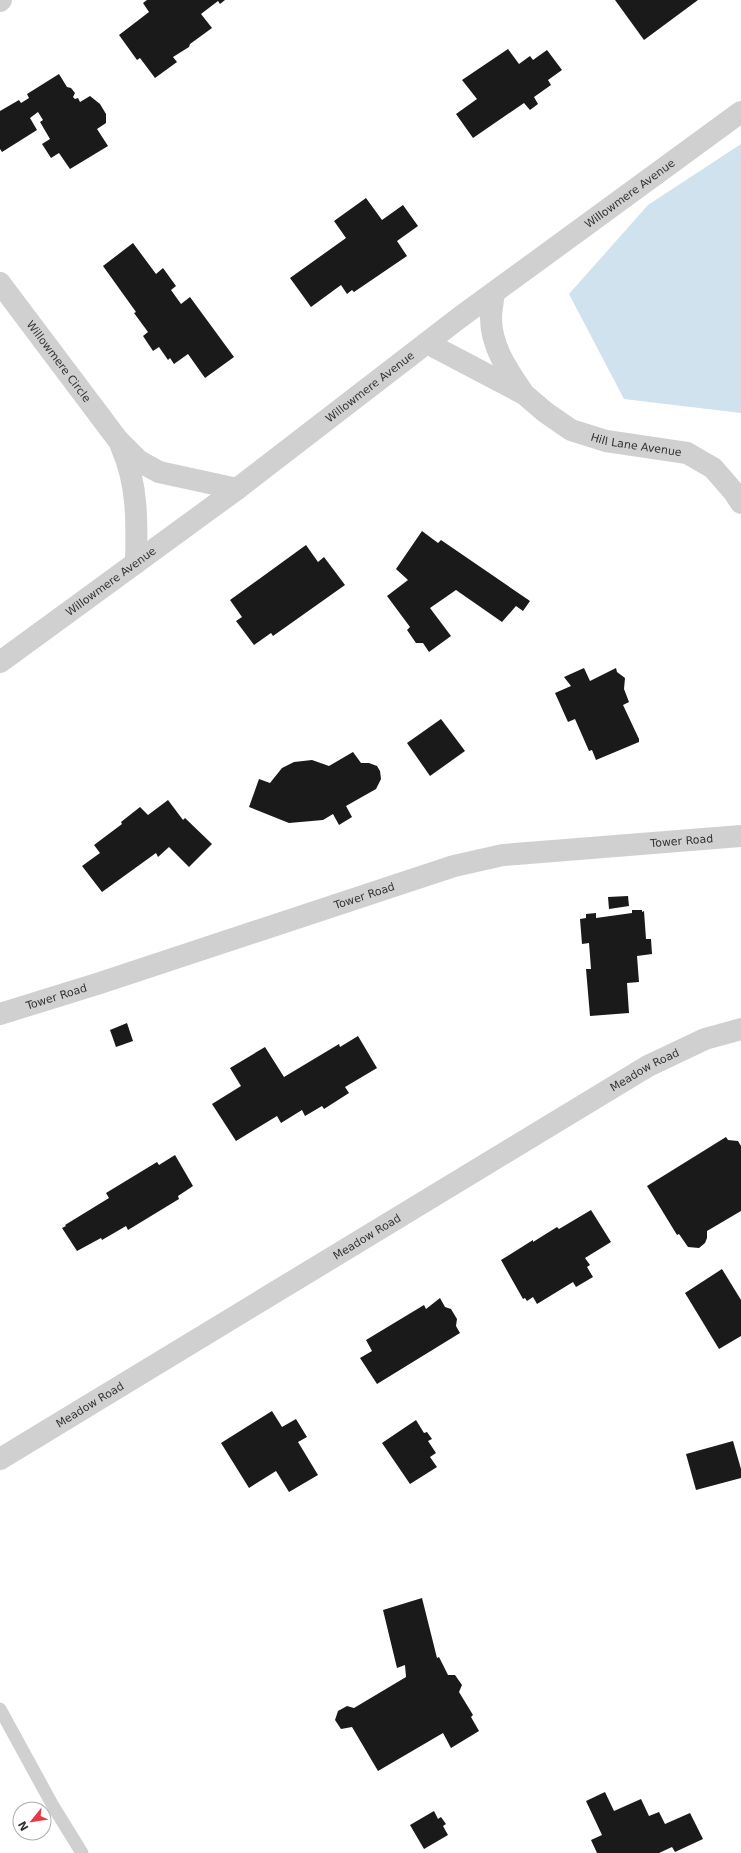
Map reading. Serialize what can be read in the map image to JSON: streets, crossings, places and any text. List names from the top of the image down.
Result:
{
  "streets": {
    "street": [
      "Willowmere Avenue",
      "Willowmere Circle",
      "Hill Lane Avenue",
      "Tower Road",
      "Meadow Road"
    ]
  },
  "crossings": [
    ["Willowmere Avenue", "Willowmere Circle"],
    ["Willowmere Avenue", "Hill Lane Avenue"]
  ],
  "north": "bottom left"
}
